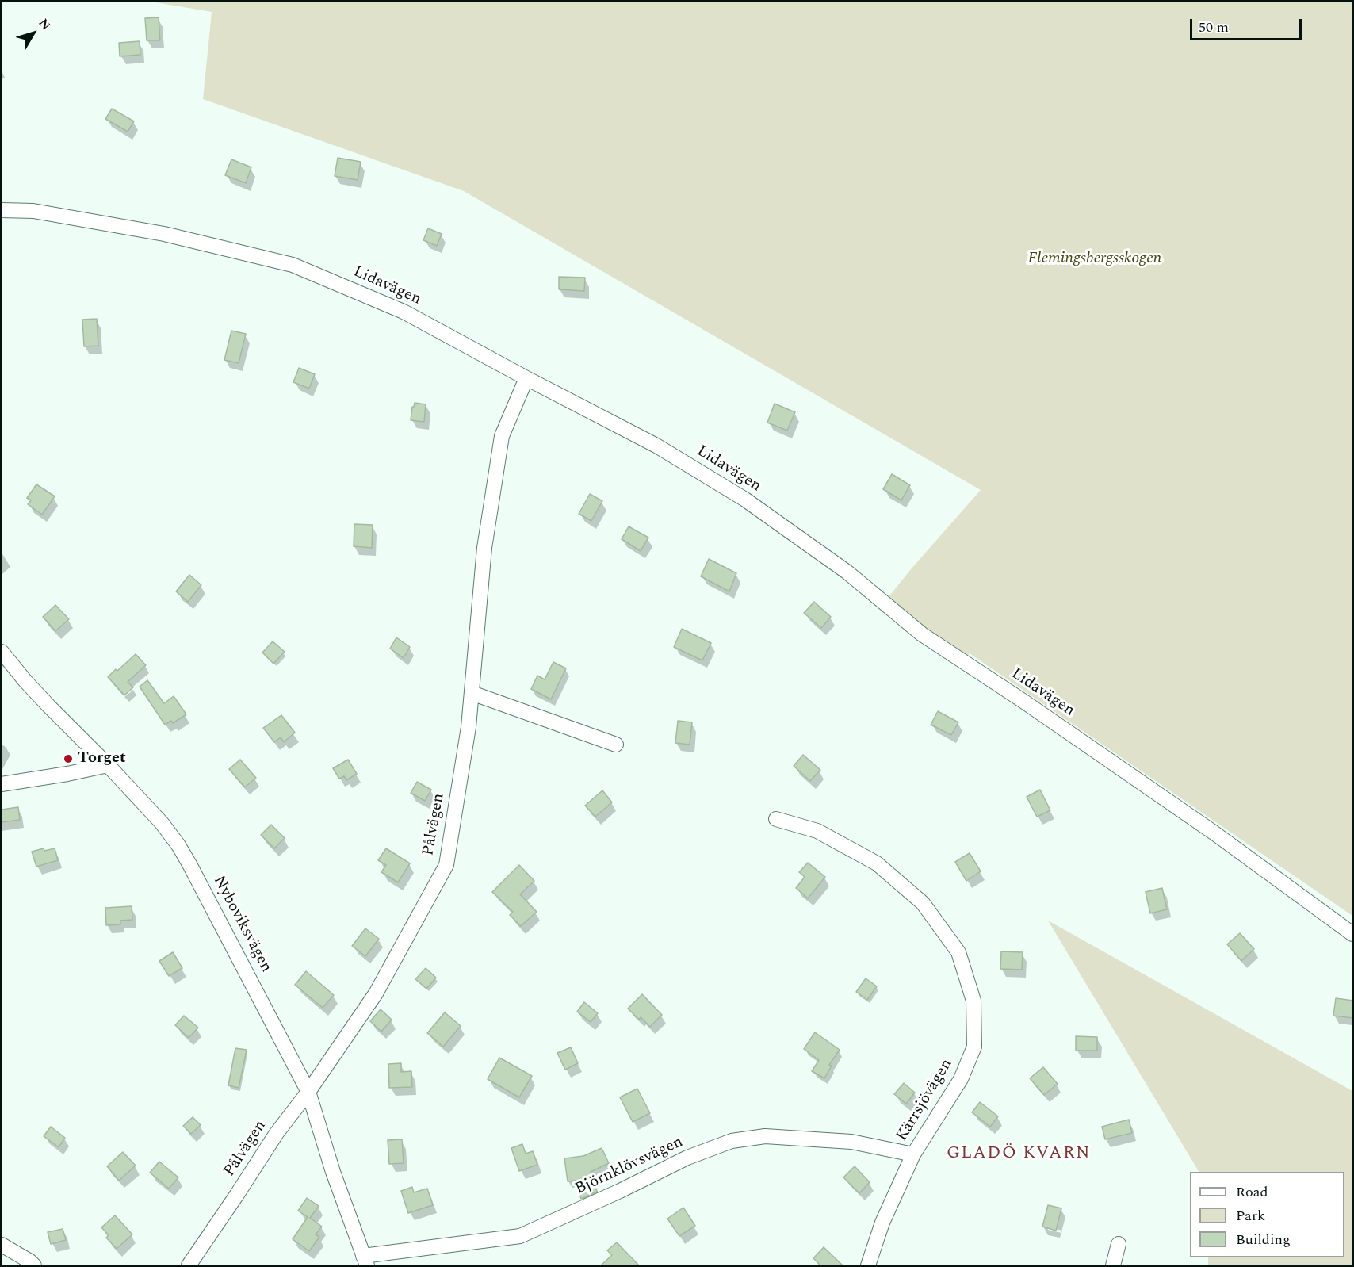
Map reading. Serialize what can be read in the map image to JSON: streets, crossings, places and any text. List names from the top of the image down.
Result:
{
  "streets": {
    "street": [
      "Lidavägen",
      "Pålvägen",
      "Nyboviksvägen",
      "Kärrsjövägen",
      "Björnklövsvägen"
    ]
  },
  "crossings": [
    ["Lidavägen", "Pålvägen"],
    ["Pålvägen", "Nyboviksvägen"],
    ["Nyboviksvägen", "Björnklövsvägen"],
    ["Kärrsjövägen", "Björnklövsvägen"]
  ],
  "districts": ["GLADÖ KVARN"],
  "parks": ["Flemingsbergsskogen"],
  "places": ["Torget"],
  "legend": ["Road", "Park", "Building"],
  "scale_bar": "50 m",
  "north": "top right"
}
